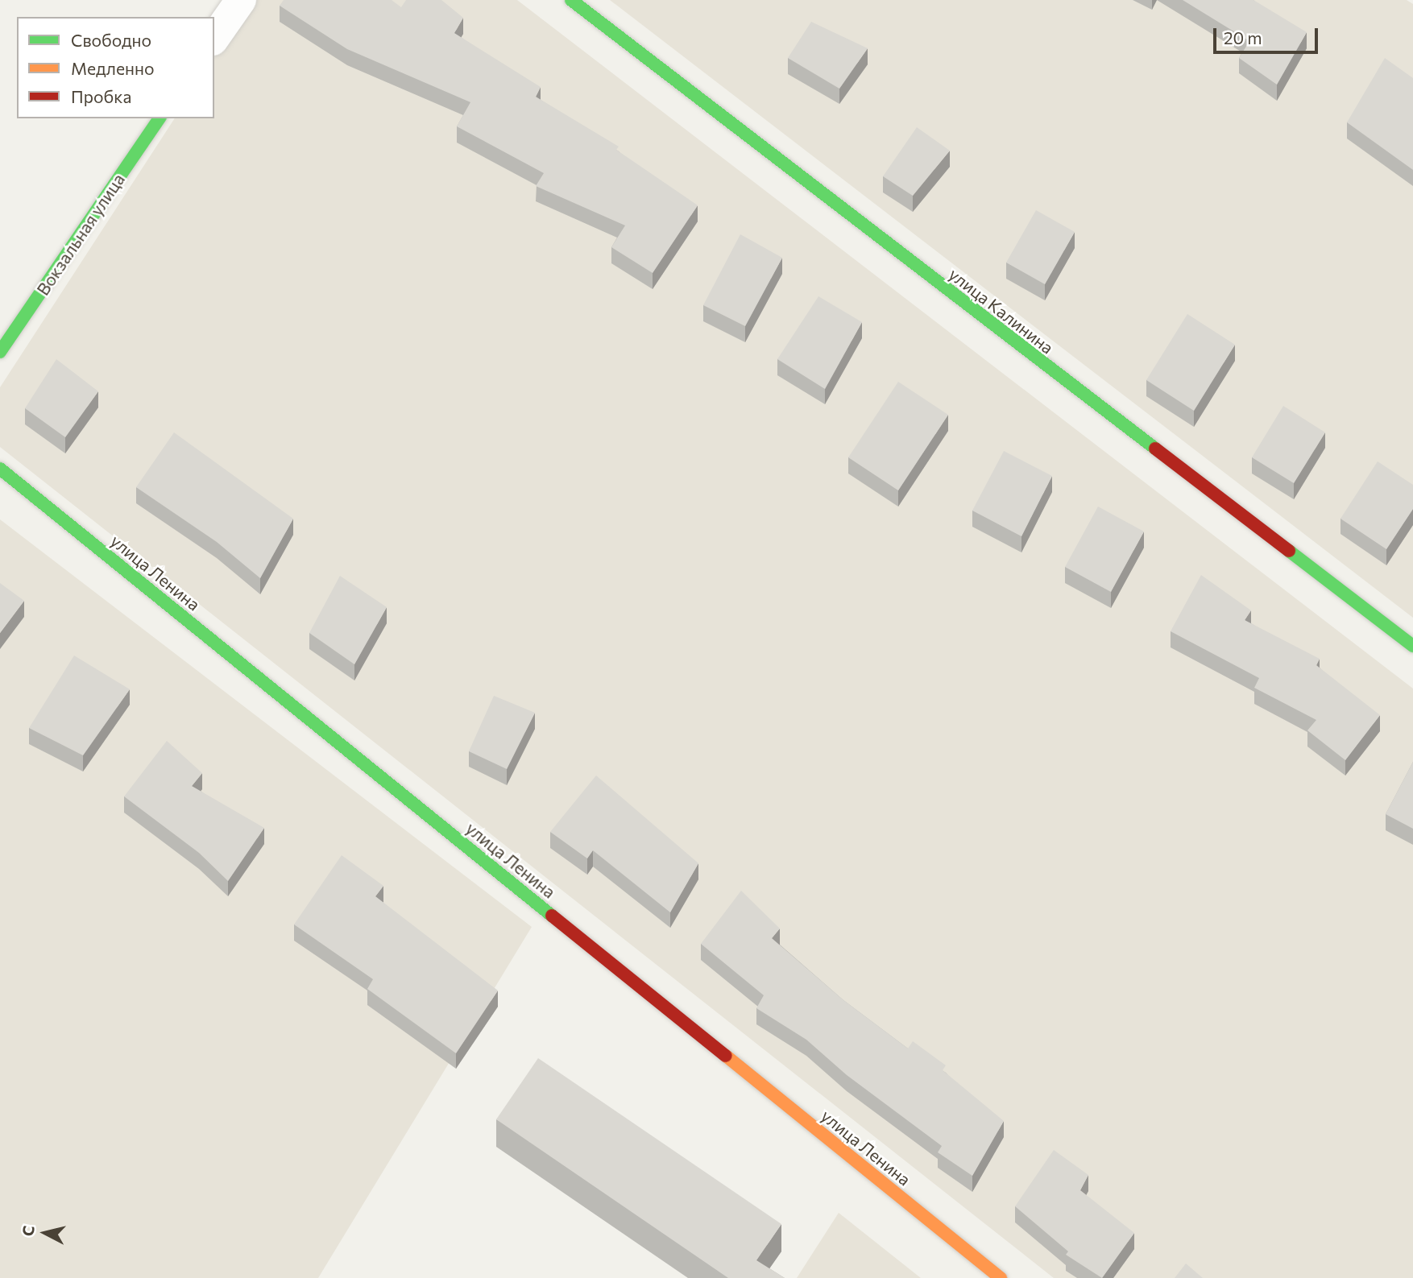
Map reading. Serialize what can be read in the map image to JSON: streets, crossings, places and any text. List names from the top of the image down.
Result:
{
  "streets": {
    "street": ["Вокзальная улица", "улица Калинина", "улица Ленина"]
  },
  "legend": ["Свободно", "Медленно", "Пробка"],
  "scale_bar": "20 m",
  "north": "left"
}
